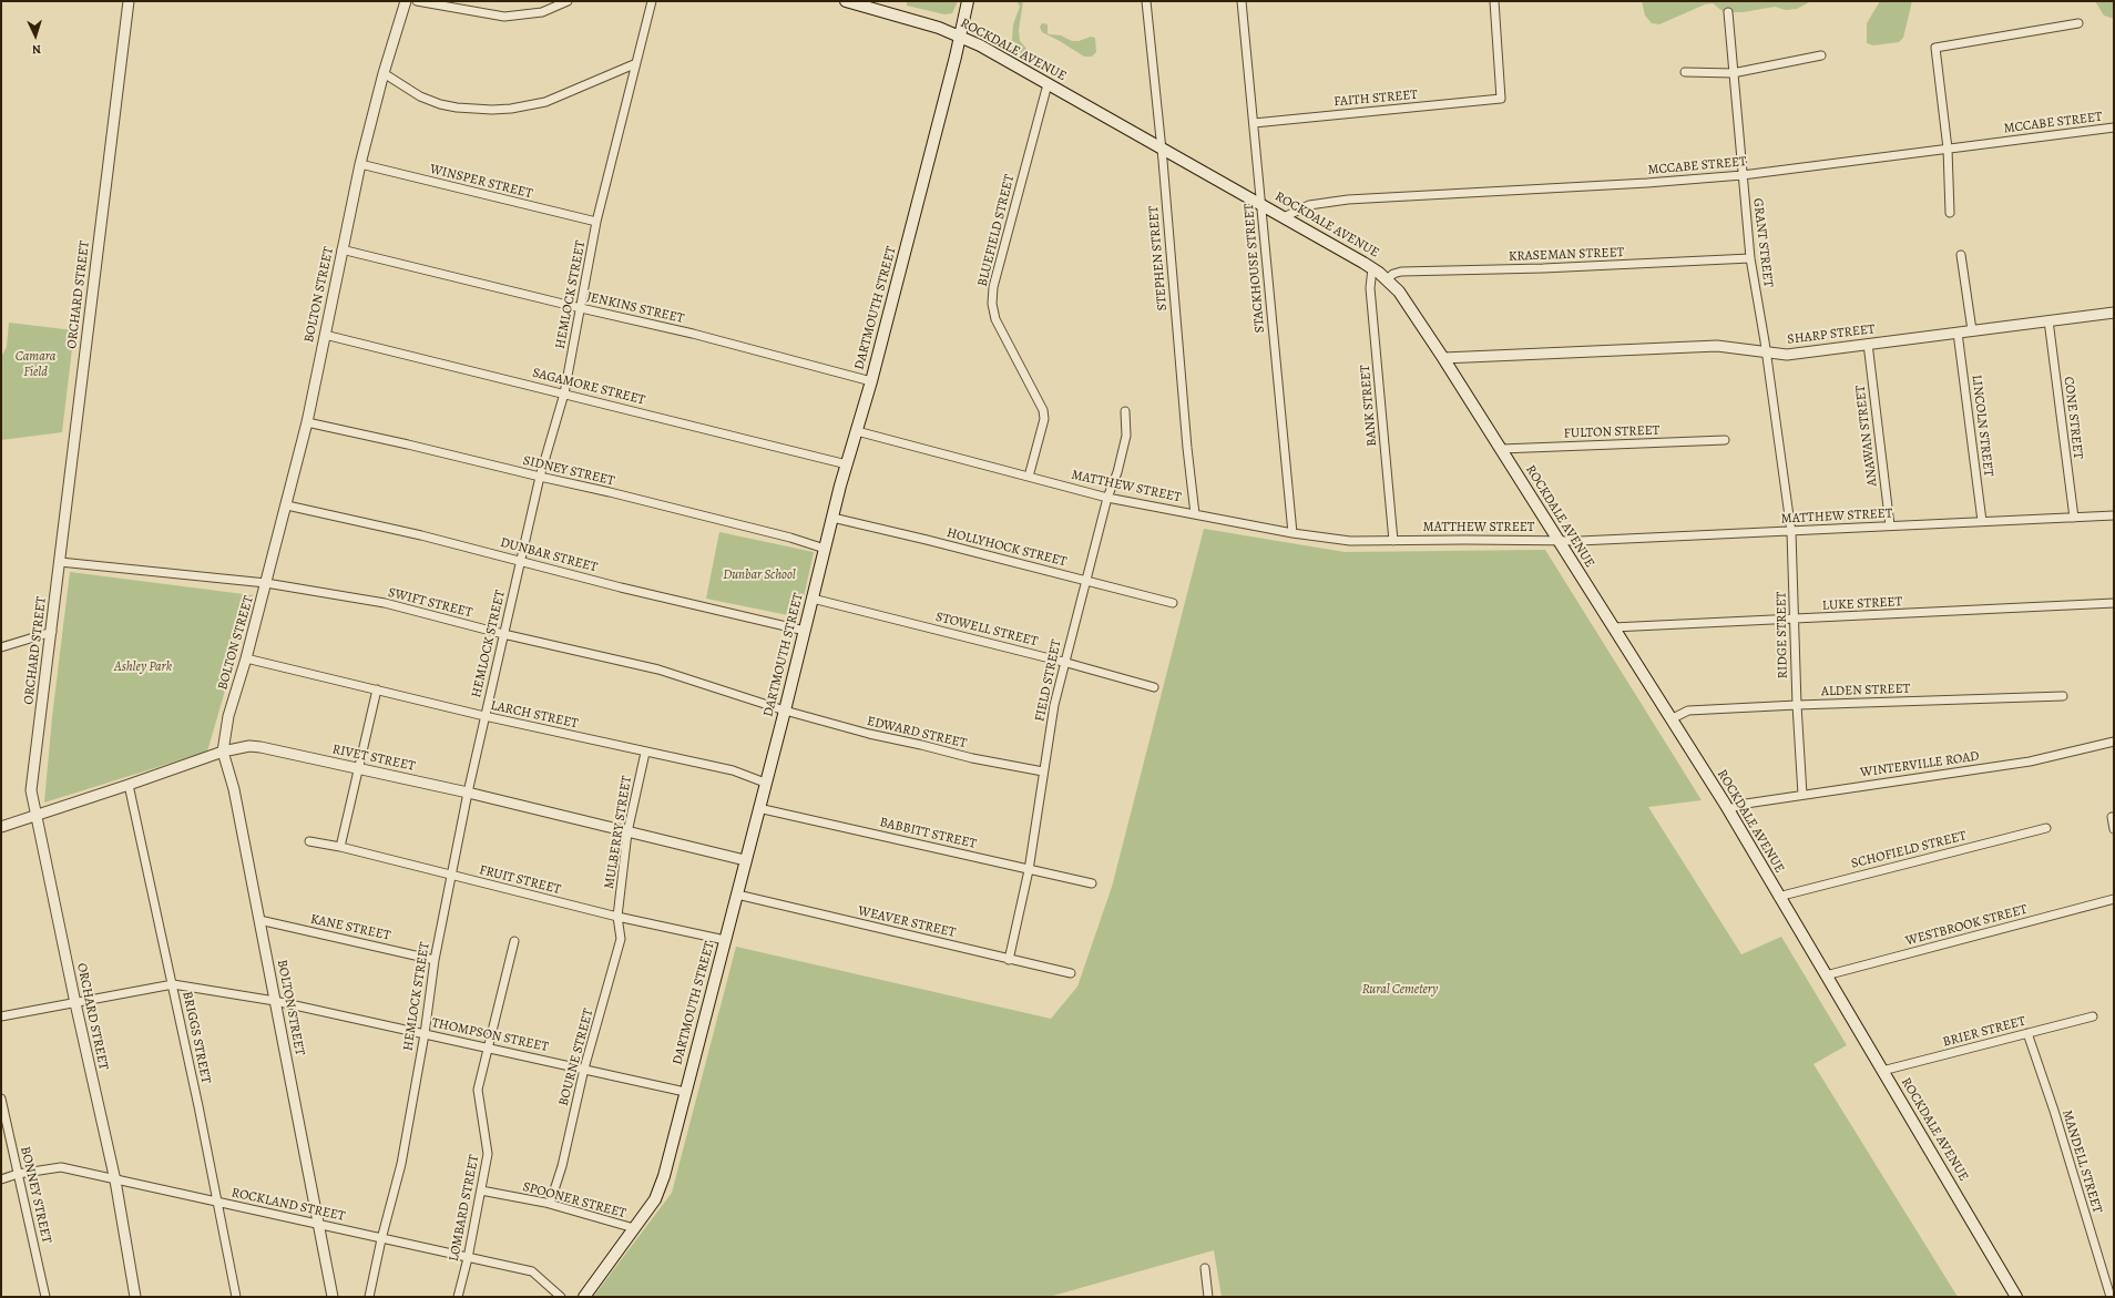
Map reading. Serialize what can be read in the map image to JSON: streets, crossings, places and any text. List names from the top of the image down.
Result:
{
  "streets": {
    "main road": ["ROCKDALE AVENUE", "DARTMOUTH STREET"],
    "street": [
      "FAITH STREET",
      "MCCABE STREET",
      "WINSPER STREET",
      "BLUEFIELD STREET",
      "GRANT STREET",
      "KRASEMAN STREET",
      "STEPHEN STREET",
      "STACKHOUSE STREET",
      "ORCHARD STREET",
      "BOLTON STREET",
      "HEMLOCK STREET",
      "JENKINS STREET",
      "SHARP STREET",
      "SAGAMORE STREET",
      "BANK STREET",
      "CONE STREET",
      "LINCOLN STREET",
      "FULTON STREET",
      "ANAWAN STREET",
      "SIDNEY STREET",
      "MATTHEW STREET",
      "HOLLYHOCK STREET",
      "DUNBAR STREET",
      "SWIFT STREET",
      "LUKE STREET",
      "STOWELL STREET",
      "RIDGE STREET",
      "FIELD STREET",
      "ALDEN STREET",
      "LARCH STREET",
      "EDWARD STREET",
      "RIVET STREET",
      "WINTERVILLE ROAD",
      "MULBERRY STREET",
      "BABBITT STREET",
      "SCHOFIELD STREET",
      "FRUIT STREET",
      "WEAVER STREET",
      "WESTBROOK STREET",
      "KANE STREET",
      "BRIER STREET",
      "THOMPSON STREET",
      "BRIGGS STREET",
      "BOURNE STREET",
      "MANDELL STREET",
      "BONNEY STREET",
      "SPOONER STREET",
      "ROCKLAND STREET",
      "LOMBARD STREET"
    ]
  },
  "crossings": [
    ["ROCKDALE AVENUE", "MCCABE STREET"],
    ["ROCKDALE AVENUE", "BLUEFIELD STREET"],
    ["ROCKDALE AVENUE", "KRASEMAN STREET"],
    ["ROCKDALE AVENUE", "STEPHEN STREET"],
    ["ROCKDALE AVENUE", "STACKHOUSE STREET"],
    ["ROCKDALE AVENUE", "DARTMOUTH STREET"],
    ["ROCKDALE AVENUE", "SHARP STREET"],
    ["ROCKDALE AVENUE", "BANK STREET"],
    ["ROCKDALE AVENUE", "FULTON STREET"],
    ["ROCKDALE AVENUE", "MATTHEW STREET"],
    ["ROCKDALE AVENUE", "LUKE STREET"],
    ["ROCKDALE AVENUE", "ALDEN STREET"],
    ["ROCKDALE AVENUE", "WINTERVILLE ROAD"],
    ["ROCKDALE AVENUE", "SCHOFIELD STREET"],
    ["ROCKDALE AVENUE", "WESTBROOK STREET"],
    ["ROCKDALE AVENUE", "BRIER STREET"],
    ["FAITH STREET", "STACKHOUSE STREET"],
    ["MCCABE STREET", "GRANT STREET"],
    ["WINSPER STREET", "BOLTON STREET"],
    ["WINSPER STREET", "HEMLOCK STREET"],
    ["BLUEFIELD STREET", "MATTHEW STREET"],
    ["GRANT STREET", "KRASEMAN STREET"],
    ["GRANT STREET", "SHARP STREET"],
    ["GRANT STREET", "RIDGE STREET"],
    ["STEPHEN STREET", "MATTHEW STREET"],
    ["STACKHOUSE STREET", "MATTHEW STREET"],
    ["ORCHARD STREET", "SWIFT STREET"],
    ["ORCHARD STREET", "RIVET STREET"],
    ["ORCHARD STREET", "THOMPSON STREET"],
    ["ORCHARD STREET", "ROCKLAND STREET"],
    ["BOLTON STREET", "JENKINS STREET"],
    ["BOLTON STREET", "SAGAMORE STREET"],
    ["BOLTON STREET", "SIDNEY STREET"],
    ["BOLTON STREET", "DUNBAR STREET"],
    ["BOLTON STREET", "SWIFT STREET"],
    ["BOLTON STREET", "LARCH STREET"],
    ["BOLTON STREET", "RIVET STREET"],
    ["BOLTON STREET", "KANE STREET"],
    ["BOLTON STREET", "THOMPSON STREET"],
    ["BOLTON STREET", "ROCKLAND STREET"],
    ["HEMLOCK STREET", "JENKINS STREET"],
    ["HEMLOCK STREET", "SAGAMORE STREET"],
    ["HEMLOCK STREET", "SIDNEY STREET"],
    ["HEMLOCK STREET", "DUNBAR STREET"],
    ["HEMLOCK STREET", "SWIFT STREET"],
    ["HEMLOCK STREET", "LARCH STREET"],
    ["HEMLOCK STREET", "RIVET STREET"],
    ["HEMLOCK STREET", "FRUIT STREET"],
    ["HEMLOCK STREET", "KANE STREET"],
    ["HEMLOCK STREET", "THOMPSON STREET"],
    ["HEMLOCK STREET", "ROCKLAND STREET"],
    ["JENKINS STREET", "DARTMOUTH STREET"],
    ["DARTMOUTH STREET", "SAGAMORE STREET"],
    ["DARTMOUTH STREET", "SIDNEY STREET"],
    ["DARTMOUTH STREET", "MATTHEW STREET"],
    ["DARTMOUTH STREET", "HOLLYHOCK STREET"],
    ["DARTMOUTH STREET", "DUNBAR STREET"],
    ["DARTMOUTH STREET", "SWIFT STREET"],
    ["DARTMOUTH STREET", "STOWELL STREET"],
    ["DARTMOUTH STREET", "LARCH STREET"],
    ["DARTMOUTH STREET", "EDWARD STREET"],
    ["DARTMOUTH STREET", "RIVET STREET"],
    ["DARTMOUTH STREET", "BABBITT STREET"],
    ["DARTMOUTH STREET", "FRUIT STREET"],
    ["DARTMOUTH STREET", "WEAVER STREET"],
    ["DARTMOUTH STREET", "THOMPSON STREET"],
    ["DARTMOUTH STREET", "SPOONER STREET"],
    ["SHARP STREET", "CONE STREET"],
    ["SHARP STREET", "LINCOLN STREET"],
    ["SHARP STREET", "ANAWAN STREET"],
    ["BANK STREET", "MATTHEW STREET"],
    ["CONE STREET", "MATTHEW STREET"],
    ["LINCOLN STREET", "MATTHEW STREET"],
    ["ANAWAN STREET", "MATTHEW STREET"],
    ["MATTHEW STREET", "RIDGE STREET"],
    ["MATTHEW STREET", "FIELD STREET"],
    ["HOLLYHOCK STREET", "FIELD STREET"],
    ["SWIFT STREET", "EDWARD STREET"],
    ["LUKE STREET", "RIDGE STREET"],
    ["STOWELL STREET", "FIELD STREET"],
    ["RIDGE STREET", "ALDEN STREET"],
    ["RIDGE STREET", "WINTERVILLE ROAD"],
    ["FIELD STREET", "EDWARD STREET"],
    ["FIELD STREET", "BABBITT STREET"],
    ["FIELD STREET", "WEAVER STREET"],
    ["LARCH STREET", "MULBERRY STREET"],
    ["RIVET STREET", "MULBERRY STREET"],
    ["RIVET STREET", "BRIGGS STREET"],
    ["MULBERRY STREET", "FRUIT STREET"],
    ["MULBERRY STREET", "BOURNE STREET"],
    ["FRUIT STREET", "BOURNE STREET"],
    ["BRIER STREET", "MANDELL STREET"],
    ["THOMPSON STREET", "BRIGGS STREET"],
    ["THOMPSON STREET", "BOURNE STREET"],
    ["THOMPSON STREET", "LOMBARD STREET"],
    ["BRIGGS STREET", "ROCKLAND STREET"],
    ["BOURNE STREET", "SPOONER STREET"],
    ["BONNEY STREET", "ROCKLAND STREET"],
    ["SPOONER STREET", "LOMBARD STREET"],
    ["ROCKLAND STREET", "LOMBARD STREET"]
  ],
  "parks": [
    "Camara Field",
    "Dunbar School",
    "Ashley Park",
    "Rural Cemetery"
  ],
  "north": "bottom"
}
